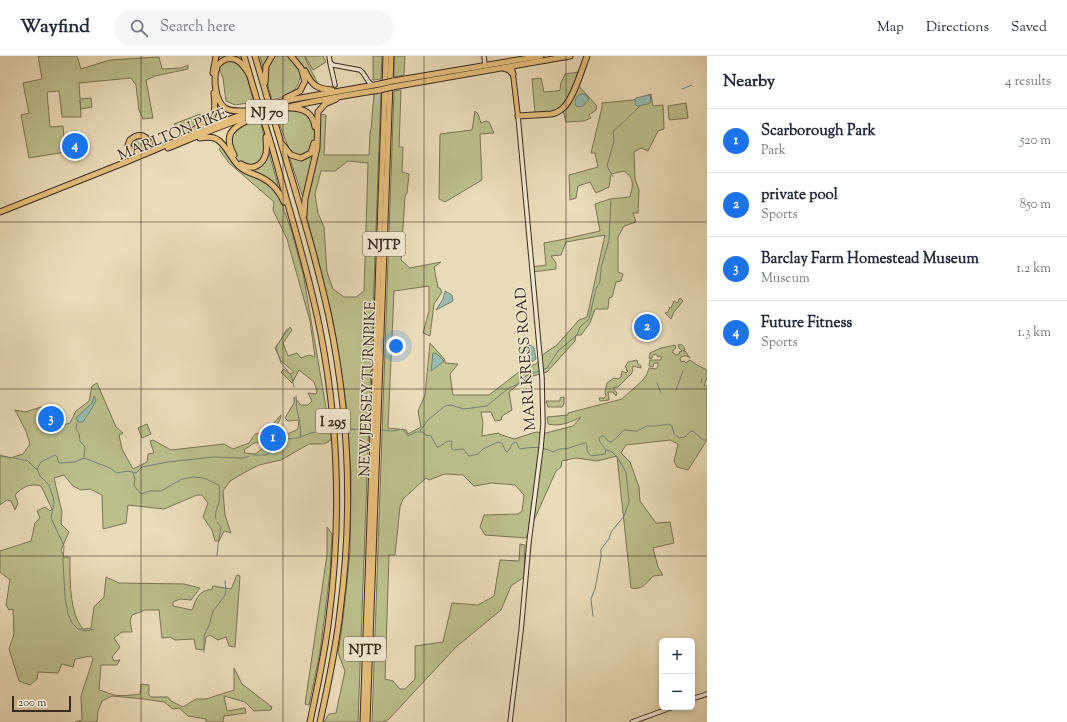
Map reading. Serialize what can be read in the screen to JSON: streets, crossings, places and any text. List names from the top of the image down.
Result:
{
  "streets": {
    "highway": [
      "NJ 70",
      "MARLTON PIKE",
      "NJTP",
      "NEW JERSEY TURNPIKE",
      "I 295"
    ],
    "main road": ["MARLKRESS ROAD"]
  },
  "crossings": [
    ["MARLTON PIKE", "MARLKRESS ROAD"],
    ["MARLTON PIKE", "I 295"]
  ],
  "scale_bar": "200 m",
  "page": {
    "header": "Wayfind",
    "search": "Search here",
    "nav": ["Map", "Directions", "Saved"],
    "heading": ["Nearby", "4 results"],
    "list": [
      {
        "mark": "1",
        "name": "Scarborough Park",
        "note": "Park",
        "value": "520 m"
      },
      {
        "mark": "2",
        "name": "private pool",
        "note": "Sports",
        "value": "850 m"
      },
      {
        "mark": "3",
        "name": "Barclay Farm Homestead Museum",
        "note": "Museum",
        "value": "1.2 km"
      },
      {
        "mark": "4",
        "name": "Future Fitness",
        "note": "Sports",
        "value": "1.3 km"
      }
    ],
    "pins": [
      "4",
      "2",
      "3",
      "1"
    ],
    "map_buttons": ["+", "−"],
    "scale": "200 m"
  }
}
